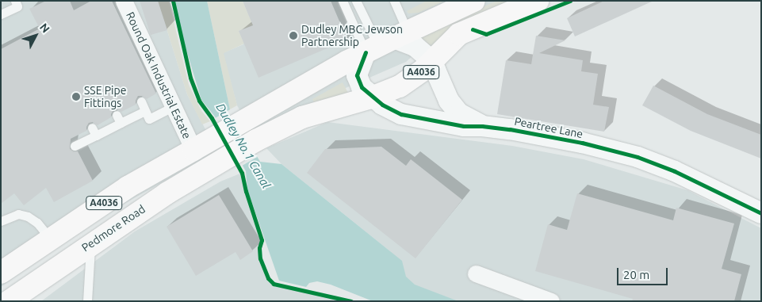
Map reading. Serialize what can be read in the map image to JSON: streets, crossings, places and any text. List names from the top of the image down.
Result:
{
  "streets": {
    "highway": ["A4036", "Pedmore Road"],
    "street": ["Round Oak Industrial Estate", "Peartree Lane"]
  },
  "crossings": [
    ["A4036", "Round Oak Industrial Estate"],
    ["A4036", "Peartree Lane"],
    ["A4036", "Pedmore Road"],
    ["Peartree Lane", "Pedmore Road"]
  ],
  "water": ["Dudley No.1 Canal"],
  "places": ["Dudley MBC Jewson Partnership", "SSE Pipe Fittings"],
  "scale_bar": "20 m",
  "north": "top right"
}
